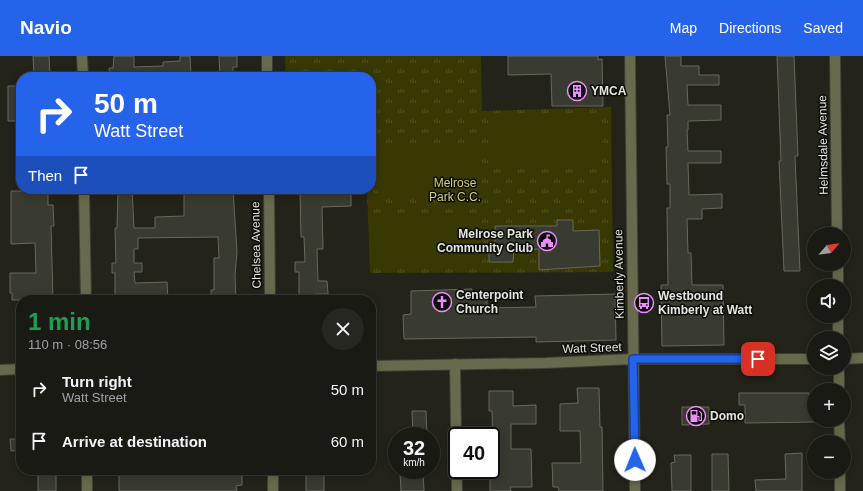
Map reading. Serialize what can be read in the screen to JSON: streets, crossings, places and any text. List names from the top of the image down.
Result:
{
  "streets": {
    "street": [
      "Helmsdale Avenue",
      "Chelsea Avenue",
      "Kimberly Avenue",
      "Watt Street"
    ]
  },
  "crossings": [
    ["Kimberly Avenue", "Watt Street"]
  ],
  "parks": ["Melrose Park C.C."],
  "places": {
    "building": ["YMCA"],
    "public building": ["Melrose Park Community Club"],
    "church": ["Centerpoint Church"],
    "bus stop": ["Westbound Kimberly at Watt"],
    "fuel station": ["Domo"]
  },
  "north": "top right",
  "page": {
    "header": "Navio",
    "nav": ["Map", "Directions", "Saved"],
    "turn": ["50 m", "Watt Street"],
    "then": "Then",
    "map_buttons": ["+", "−"],
    "heading": ["1 min", "110 m · 08:56"],
    "list": [
      {
        "name": "Turn right",
        "note": "Watt Street",
        "value": "50 m"
      },
      {
        "name": "Arrive at destination",
        "value": "60 m"
      }
    ],
    "speed": "32 km/h",
    "limit": "40"
  }
}
